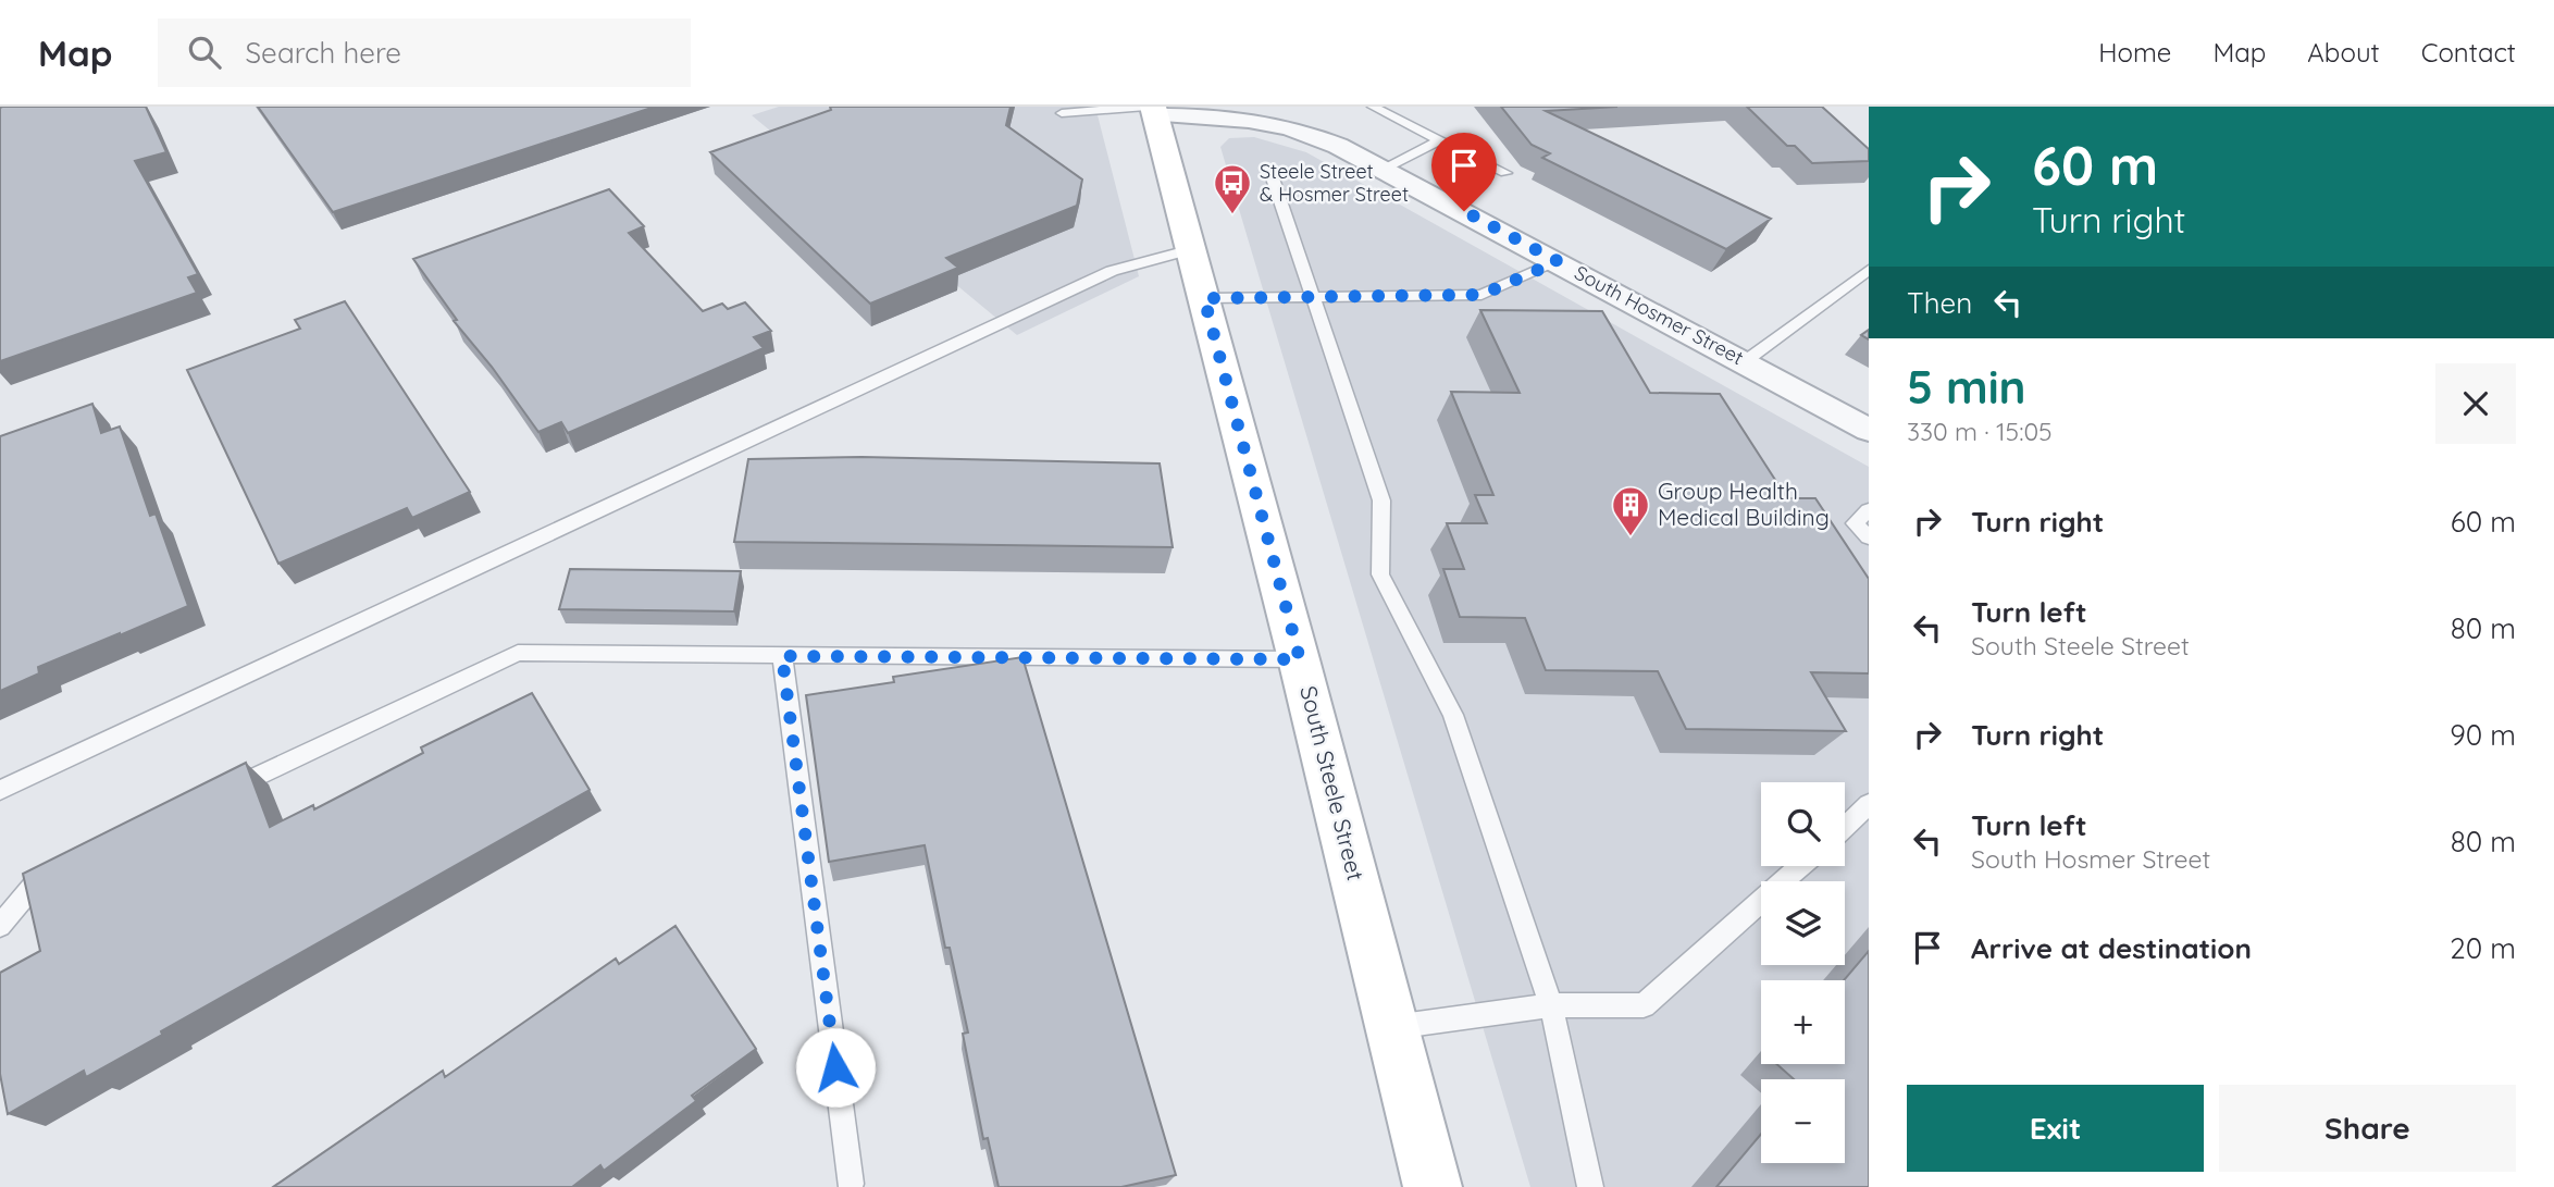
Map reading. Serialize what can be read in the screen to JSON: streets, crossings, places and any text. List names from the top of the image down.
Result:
{
  "streets": {
    "main road": ["South Steele Street"],
    "street": ["South Hosmer Street"]
  },
  "crossings": [
    ["South Hosmer Street", "South Steele Street"]
  ],
  "places": {
    "bus stop": ["Steele Street & Hosmer Street"],
    "building": ["Group Health Medical Building"]
  },
  "page": {
    "header": "Map",
    "search": "Search here",
    "nav": [
      "Home",
      "Map",
      "About",
      "Contact"
    ],
    "turn": ["60 m", "Turn right"],
    "then": "Then",
    "heading": ["5 min", "330 m · 15:05"],
    "list": [
      {
        "name": "Turn right",
        "value": "60 m"
      },
      {
        "name": "Turn left",
        "note": "South Steele Street",
        "value": "80 m"
      },
      {
        "name": "Turn right",
        "value": "90 m"
      },
      {
        "name": "Turn left",
        "note": "South Hosmer Street",
        "value": "80 m"
      },
      {
        "name": "Arrive at destination",
        "value": "20 m"
      }
    ],
    "map_buttons": ["+", "−"],
    "buttons": ["Exit", "Share"]
  }
}
